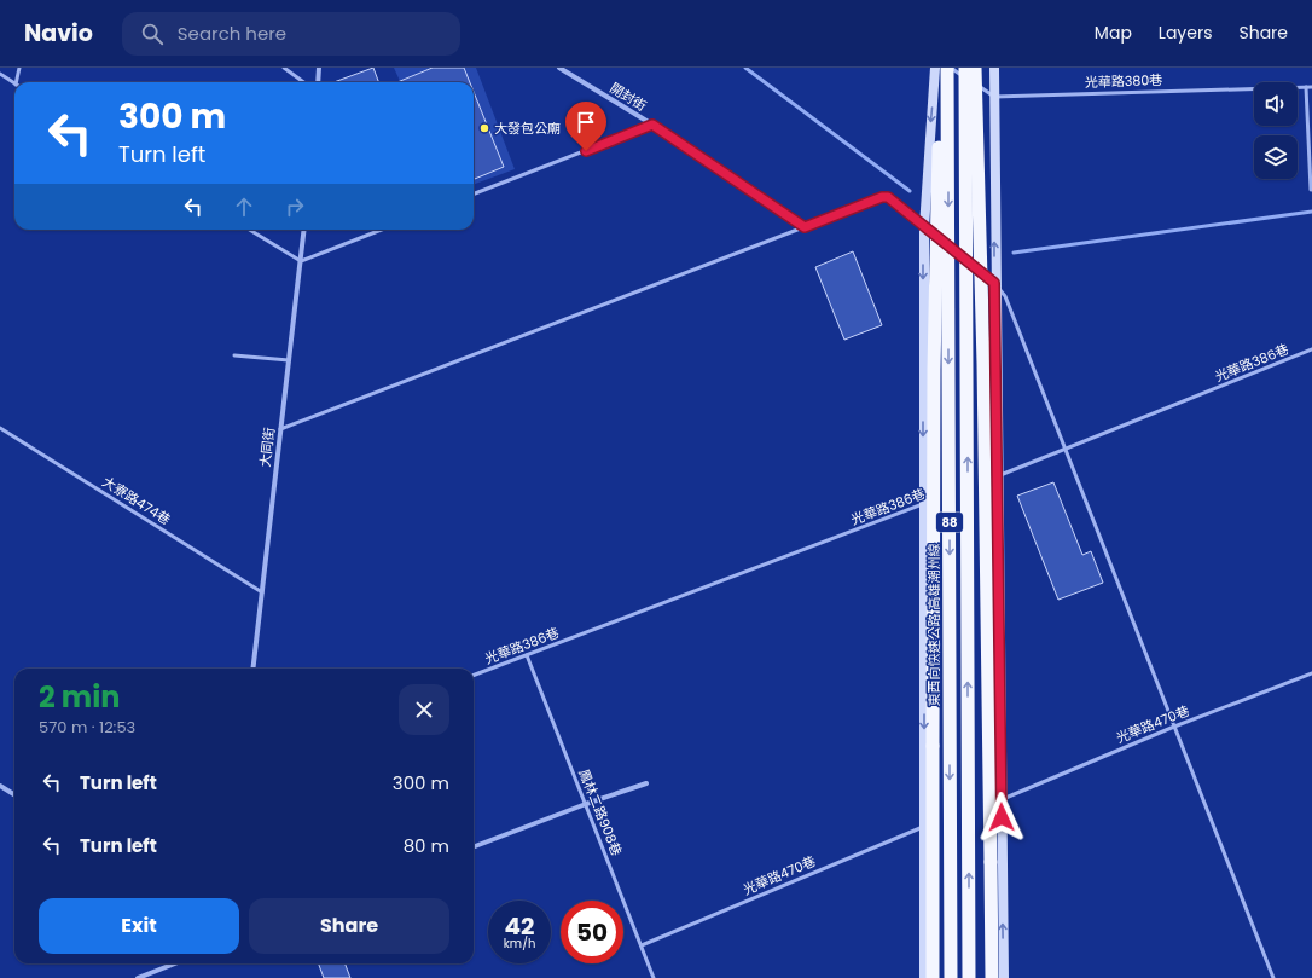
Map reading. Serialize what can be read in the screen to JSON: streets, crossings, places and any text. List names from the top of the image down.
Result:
{
  "streets": {
    "highway": ["88", "東西向快速公路 高雄潮州線"],
    "street": ["開封街", "大同街"],
    "lane": [
      "光華路380巷",
      "光華路386巷",
      "大寮路474巷",
      "光華路470巷",
      "鳳林二路908巷"
    ]
  },
  "crossings": [
    ["光華路386巷", "鳳林二路908巷"],
    ["大同街", "大寮路474巷"],
    ["光華路470巷", "鳳林二路908巷"]
  ],
  "places": ["大發包公廟"],
  "page": {
    "header": "Navio",
    "search": "Search here",
    "nav": ["Map", "Layers", "Share"],
    "turn": ["300 m", "Turn left"],
    "heading": ["2 min", "570 m · 12:53"],
    "list": [
      {
        "name": "Turn left",
        "value": "300 m"
      },
      {
        "name": "Turn left",
        "value": "80 m"
      }
    ],
    "buttons": ["Exit", "Share"],
    "speed": "42 km/h",
    "limit": "50"
  }
}
